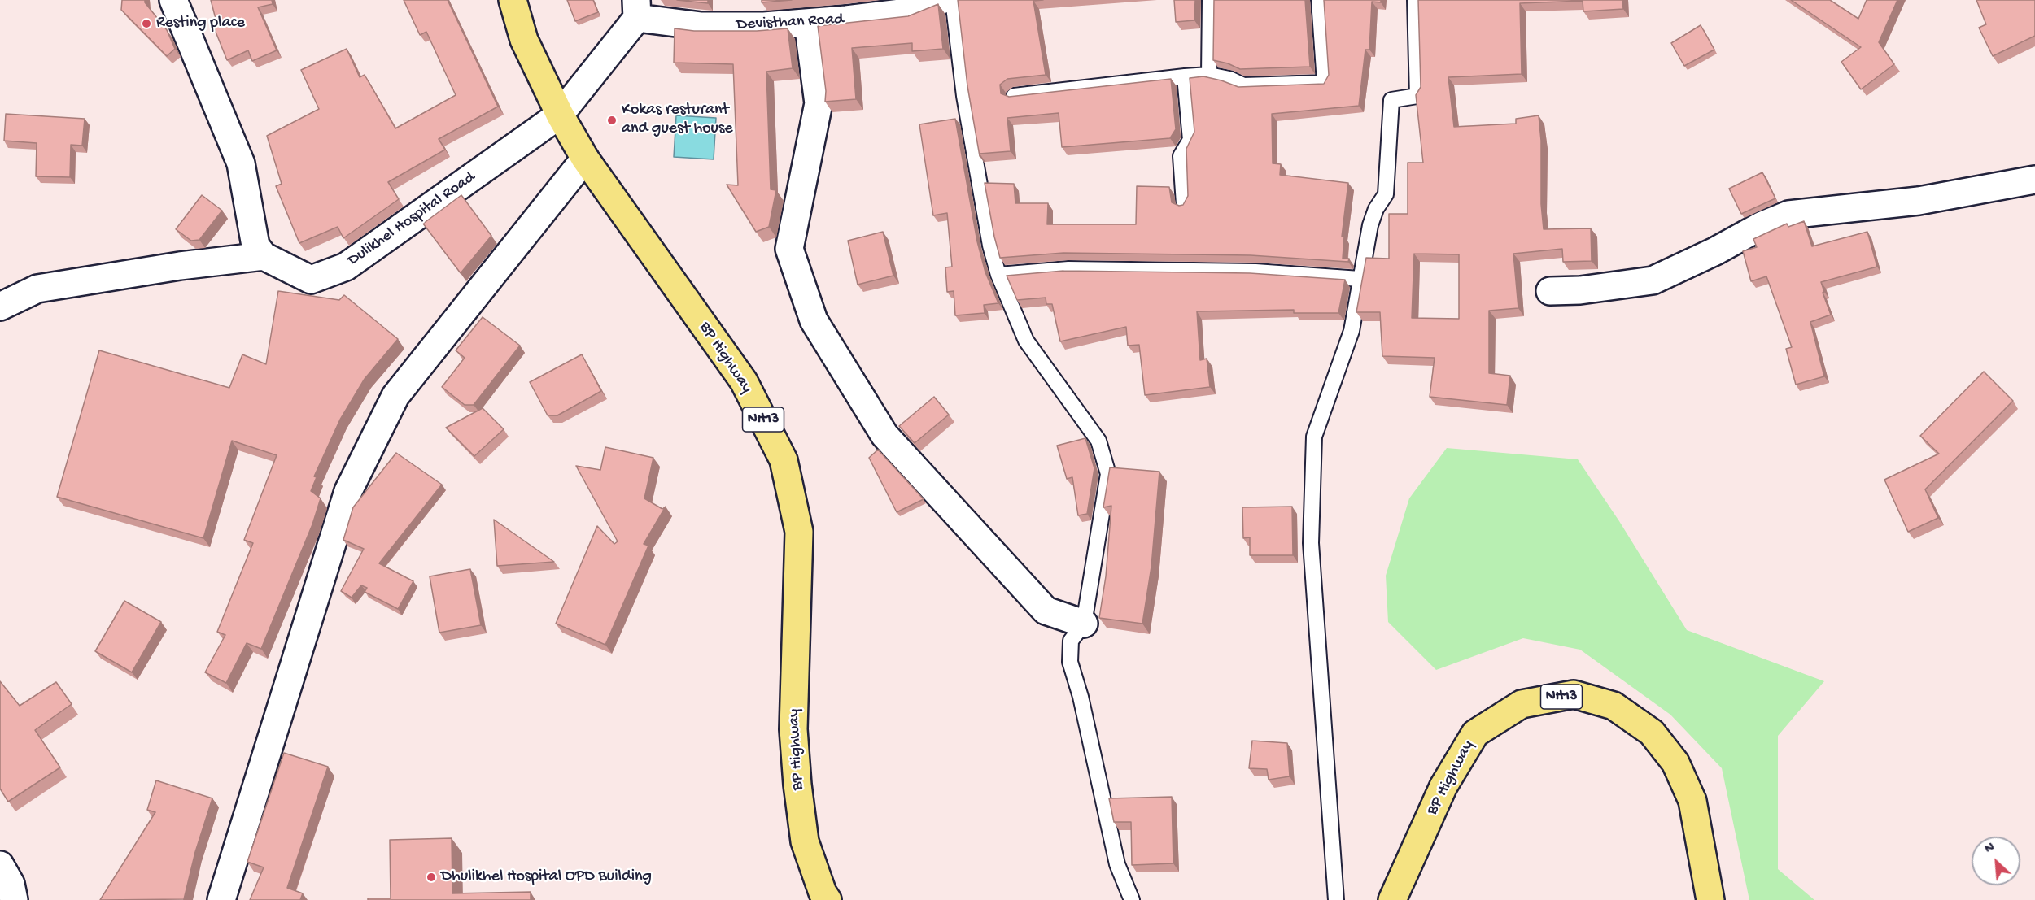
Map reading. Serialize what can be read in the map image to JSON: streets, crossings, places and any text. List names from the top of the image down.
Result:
{
  "streets": {
    "highway": ["BP Highway", "NH13"],
    "street": ["Devisthan Road", "Dulikhel Hospital Road"]
  },
  "crossings": [
    ["Devisthan Road", "Dulikhel Hospital Road"],
    ["Dulikhel Hospital Road", "BP Highway"]
  ],
  "places": ["Resting place", "Kokas resturant and guest house", "Dhulikhel Hospital OPD Building"],
  "north": "top left"
}
